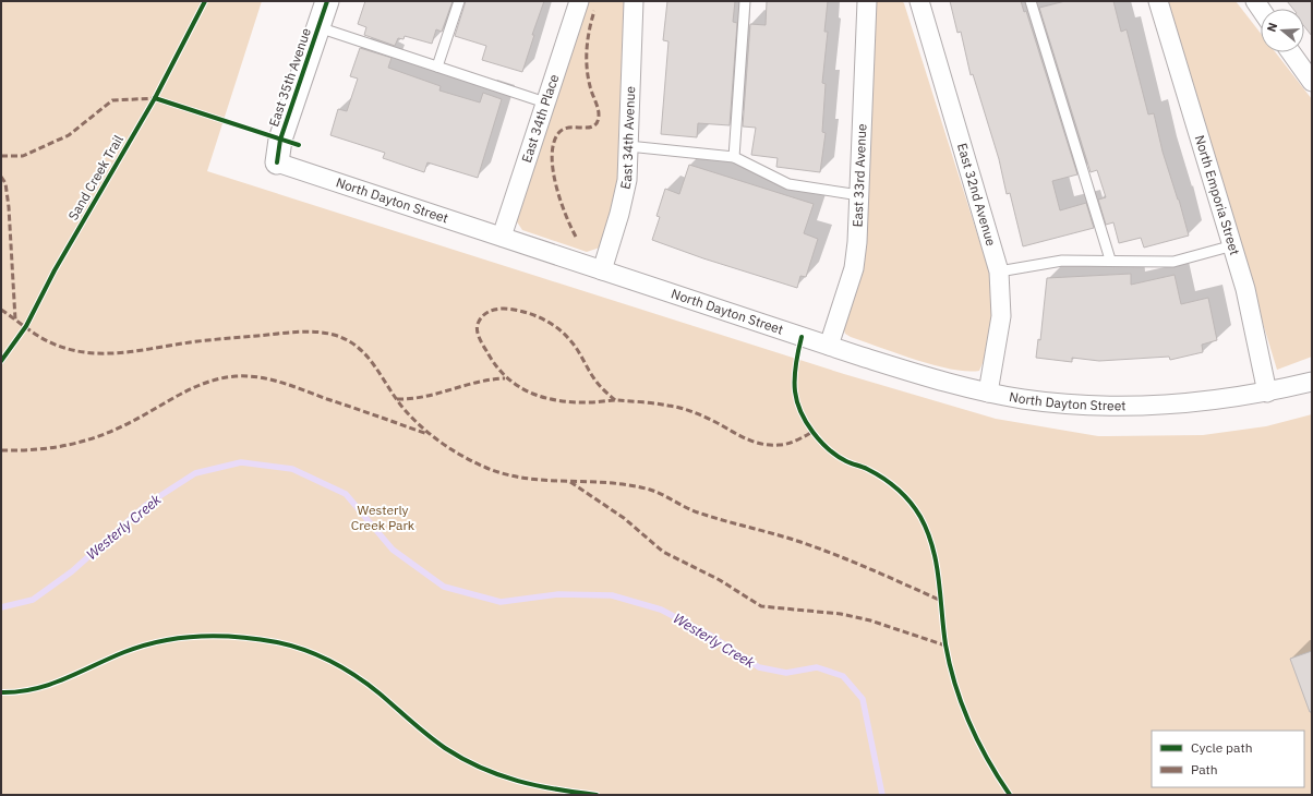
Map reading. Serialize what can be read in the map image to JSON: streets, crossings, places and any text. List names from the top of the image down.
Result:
{
  "streets": {
    "street": [
      "East 35th Avenue",
      "East 34th Place",
      "East 34th Avenue",
      "East 33rd Avenue",
      "East 32nd Avenue",
      "North Emporia Street",
      "North Dayton Street"
    ],
    "cycle path": ["Sand Creek Trail"]
  },
  "crossings": [
    ["East 35th Avenue", "North Dayton Street"],
    ["East 34th Place", "North Dayton Street"],
    ["East 34th Avenue", "North Dayton Street"],
    ["East 33rd Avenue", "North Dayton Street"],
    ["East 32nd Avenue", "North Dayton Street"],
    ["North Emporia Street", "North Dayton Street"]
  ],
  "water": ["Westerly Creek"],
  "parks": ["Westerly Creek Park"],
  "legend": ["Cycle path", "Path"],
  "north": "left"
}
